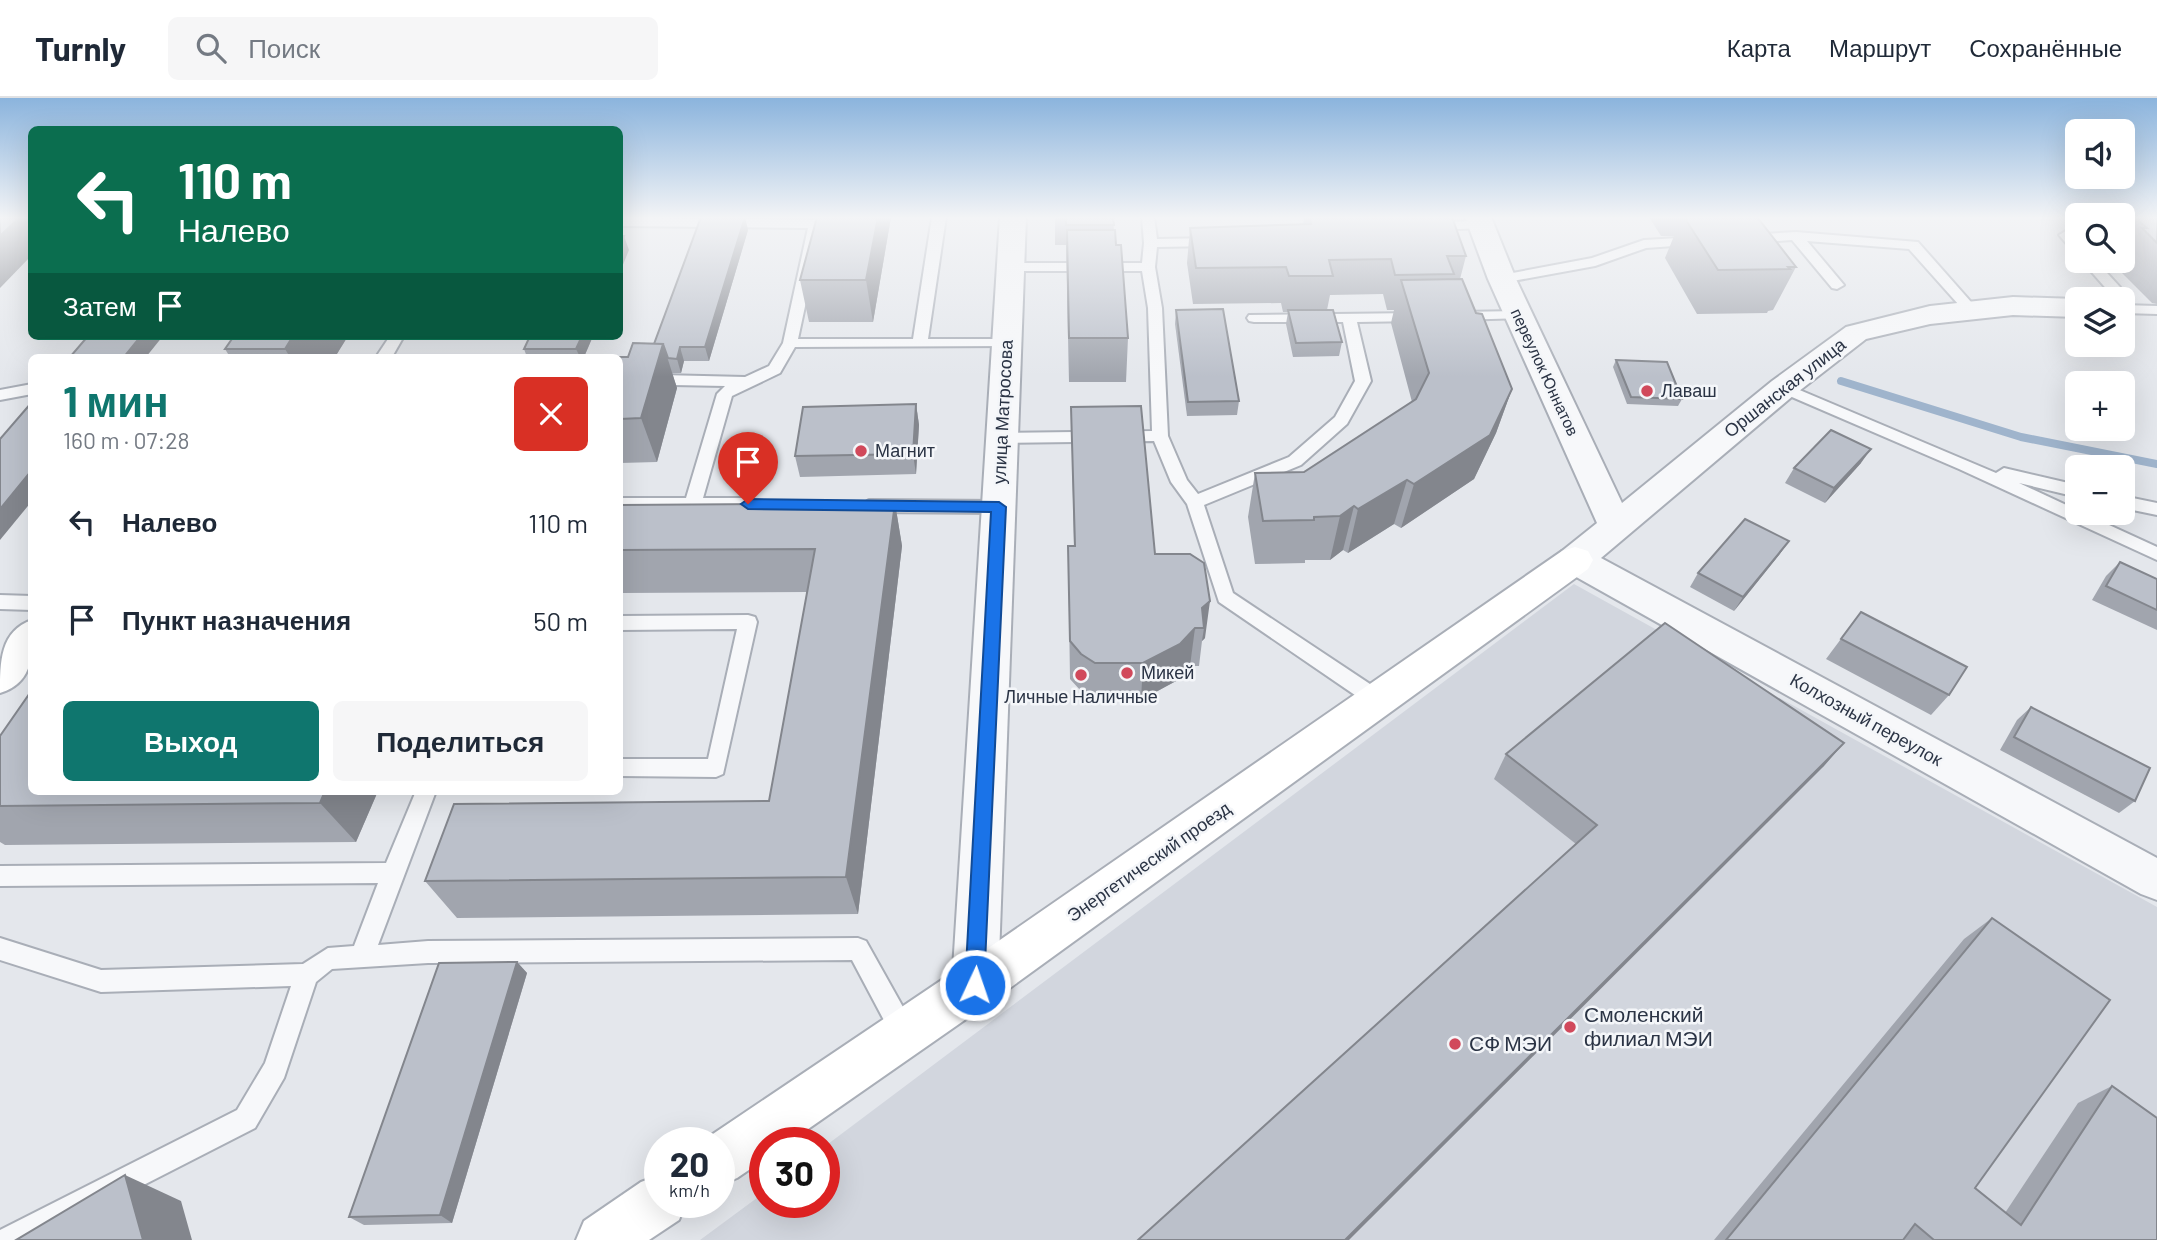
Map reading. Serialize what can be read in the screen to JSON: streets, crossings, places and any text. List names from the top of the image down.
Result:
{
  "streets": {
    "street": [
      "переулок Юннатов",
      "Оршанская улица",
      "улица Матросова",
      "Колхозный переулок",
      "Энергетический проезд"
    ]
  },
  "crossings": [
    ["переулок Юннатов", "Оршанская улица"],
    ["Оршанская улица", "Колхозный переулок"],
    ["Оршанская улица", "Энергетический проезд"],
    ["улица Матросова", "Энергетический проезд"],
    ["Колхозный переулок", "Энергетический проезд"]
  ],
  "places": [
    "Лаваш",
    "Магнит",
    "Микей",
    "Личные Наличные",
    "Смоленский филиал МЭИ",
    "СФ МЭИ"
  ],
  "page": {
    "header": "Turnly",
    "search": "Поиск",
    "nav": ["Карта", "Маршрут", "Сохранённые"],
    "map_buttons": ["+", "−"],
    "turn": ["110 m", "Налево"],
    "then": "Затем",
    "heading": ["1 мин", "160 m · 07:28"],
    "list": [
      {
        "name": "Налево",
        "value": "110 m"
      },
      {
        "name": "Пункт назначения",
        "value": "50 m"
      }
    ],
    "buttons": ["Выход", "Поделиться"],
    "speed": "20 km/h",
    "limit": "30"
  }
}
